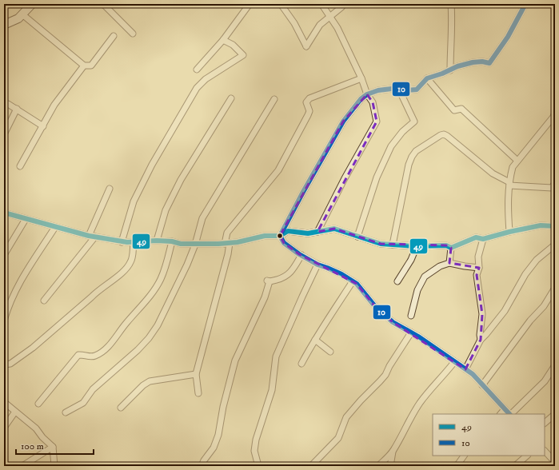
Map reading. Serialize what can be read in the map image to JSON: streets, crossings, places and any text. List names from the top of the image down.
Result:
{
  "lines": ["transit line 10", "transit line 49"],
  "legend": ["49", "10"],
  "scale_bar": "100 m"
}
